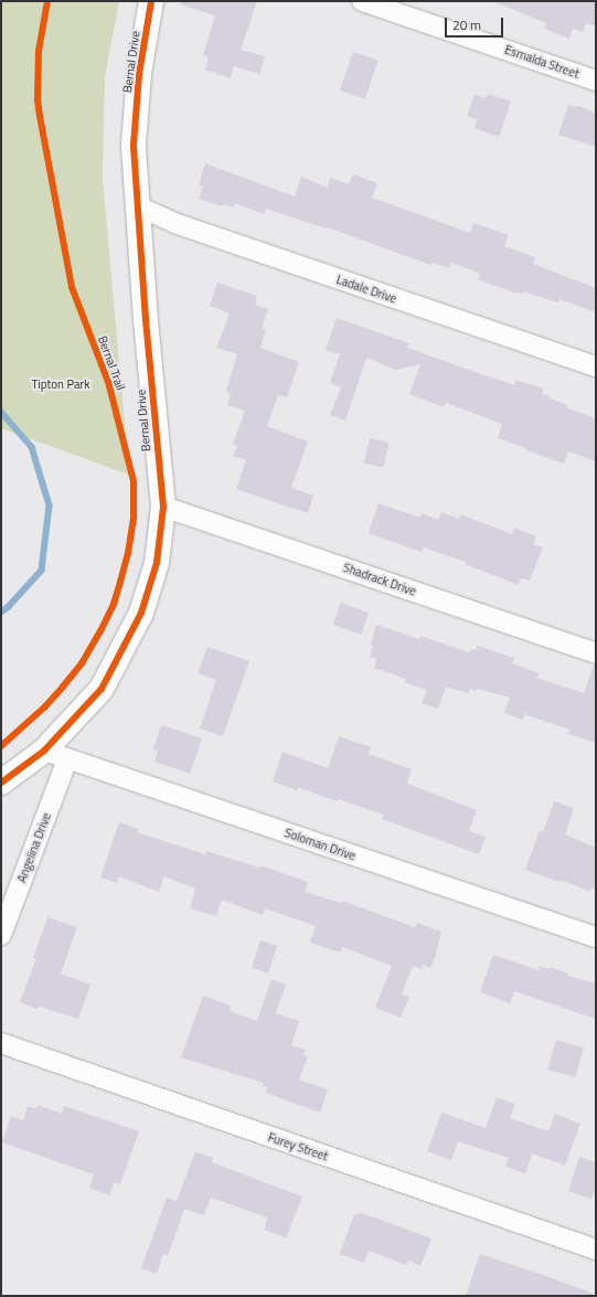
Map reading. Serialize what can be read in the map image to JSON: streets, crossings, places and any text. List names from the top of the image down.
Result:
{
  "streets": {
    "street": [
      "Bernal Drive",
      "Esmalda Street",
      "Ladale Drive",
      "Shadrack Drive",
      "Soloman Drive",
      "Angelina Drive",
      "Furey Street"
    ],
    "cycle path": ["Bernal Trail"]
  },
  "crossings": [
    ["Bernal Drive", "Ladale Drive"],
    ["Bernal Drive", "Shadrack Drive"],
    ["Bernal Drive", "Soloman Drive"],
    ["Soloman Drive", "Angelina Drive"]
  ],
  "parks": ["Tipton Park"],
  "scale_bar": "20 m"
}
